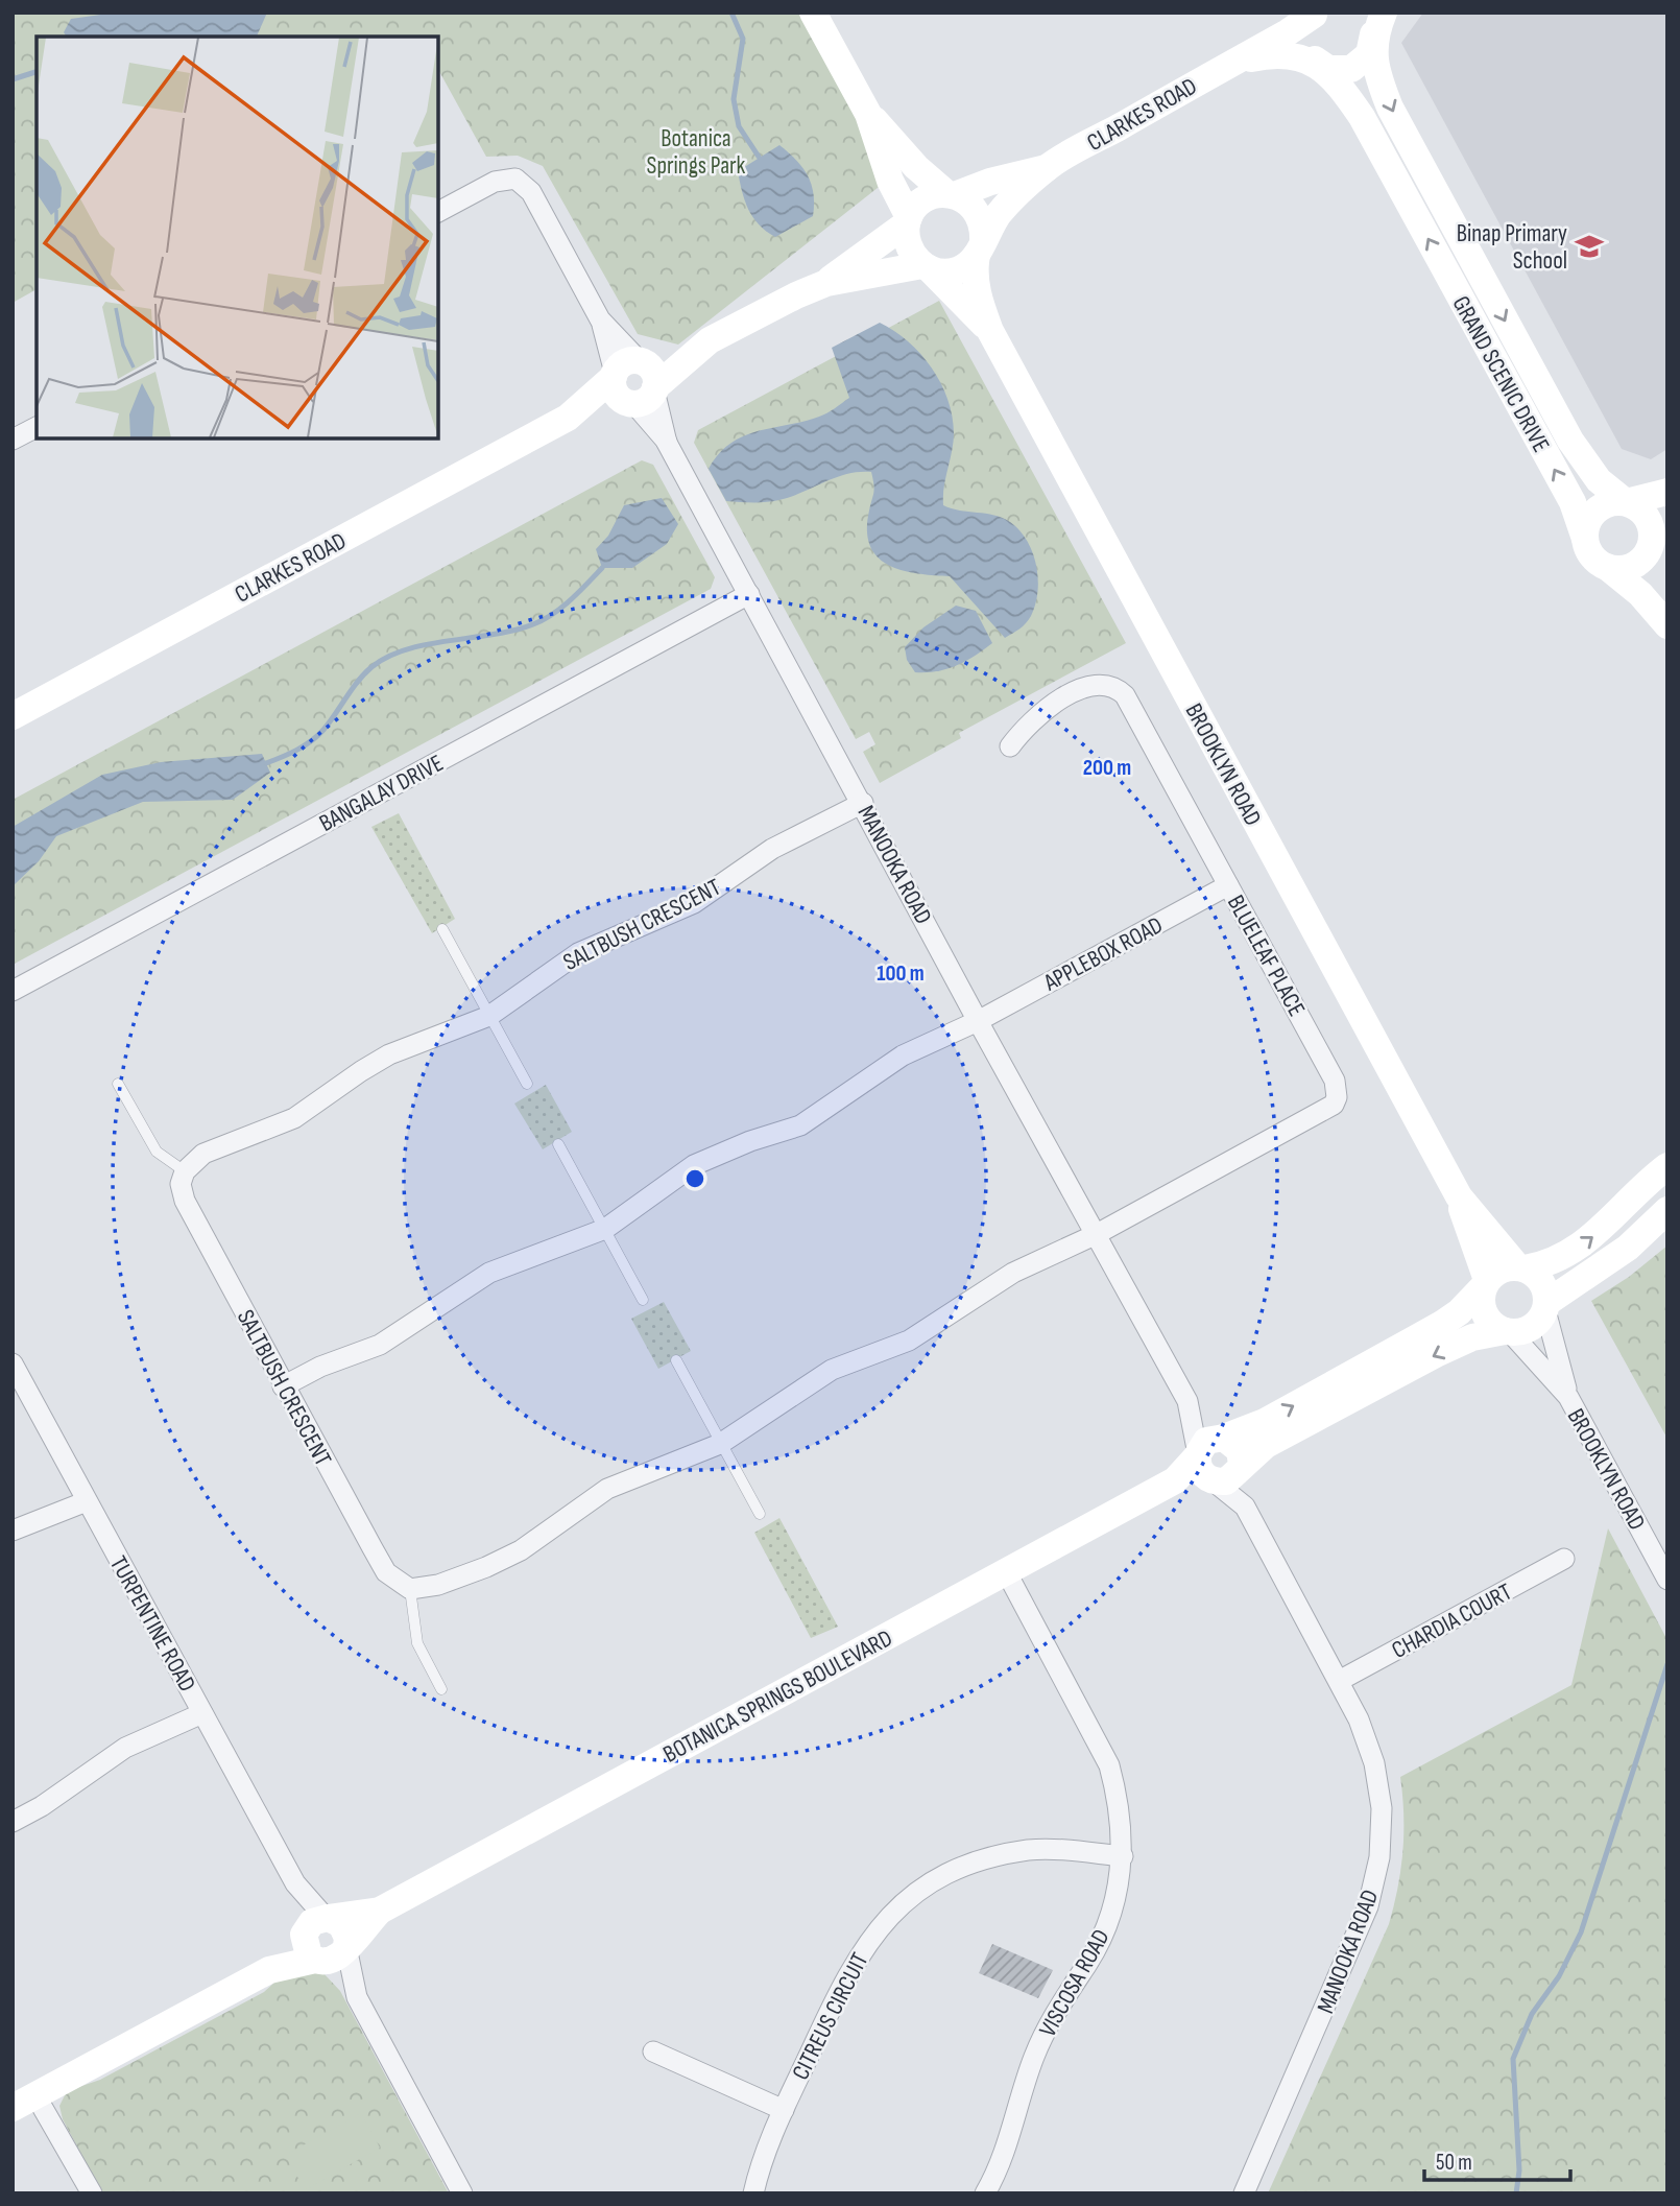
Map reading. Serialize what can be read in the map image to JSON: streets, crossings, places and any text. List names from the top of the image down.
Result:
{
  "streets": {
    "street": [
      "CLARKES ROAD",
      "GRAND SCENIC DRIVE",
      "BROOKLYN ROAD",
      "BANGALAY DRIVE",
      "MANOOKA ROAD",
      "SALTBUSH CRESCENT",
      "APPLEBOX ROAD",
      "BLUELEAF PLACE",
      "CHARDIA COURT",
      "TURPENTINE ROAD",
      "BOTANICA SPRINGS BOULEVARD",
      "VISCOSA ROAD",
      "CITREUS CIRCUIT"
    ]
  },
  "crossings": [
    ["CLARKES ROAD", "GRAND SCENIC DRIVE"],
    ["CLARKES ROAD", "BROOKLYN ROAD"],
    ["CLARKES ROAD", "MANOOKA ROAD"],
    ["BANGALAY DRIVE", "MANOOKA ROAD"],
    ["MANOOKA ROAD", "SALTBUSH CRESCENT"],
    ["MANOOKA ROAD", "APPLEBOX ROAD"],
    ["MANOOKA ROAD", "BLUELEAF PLACE"],
    ["MANOOKA ROAD", "CHARDIA COURT"],
    ["MANOOKA ROAD", "BOTANICA SPRINGS BOULEVARD"],
    ["SALTBUSH CRESCENT", "APPLEBOX ROAD"],
    ["APPLEBOX ROAD", "BLUELEAF PLACE"],
    ["TURPENTINE ROAD", "BOTANICA SPRINGS BOULEVARD"],
    ["BOTANICA SPRINGS BOULEVARD", "VISCOSA ROAD"],
    ["VISCOSA ROAD", "CITREUS CIRCUIT"]
  ],
  "parks": ["Botanica Springs Park"],
  "places": {
    "school or university": ["Binap Primary School"]
  },
  "scale_bar": "50 m",
  "rings": ["200 m", "100 m"]
}
